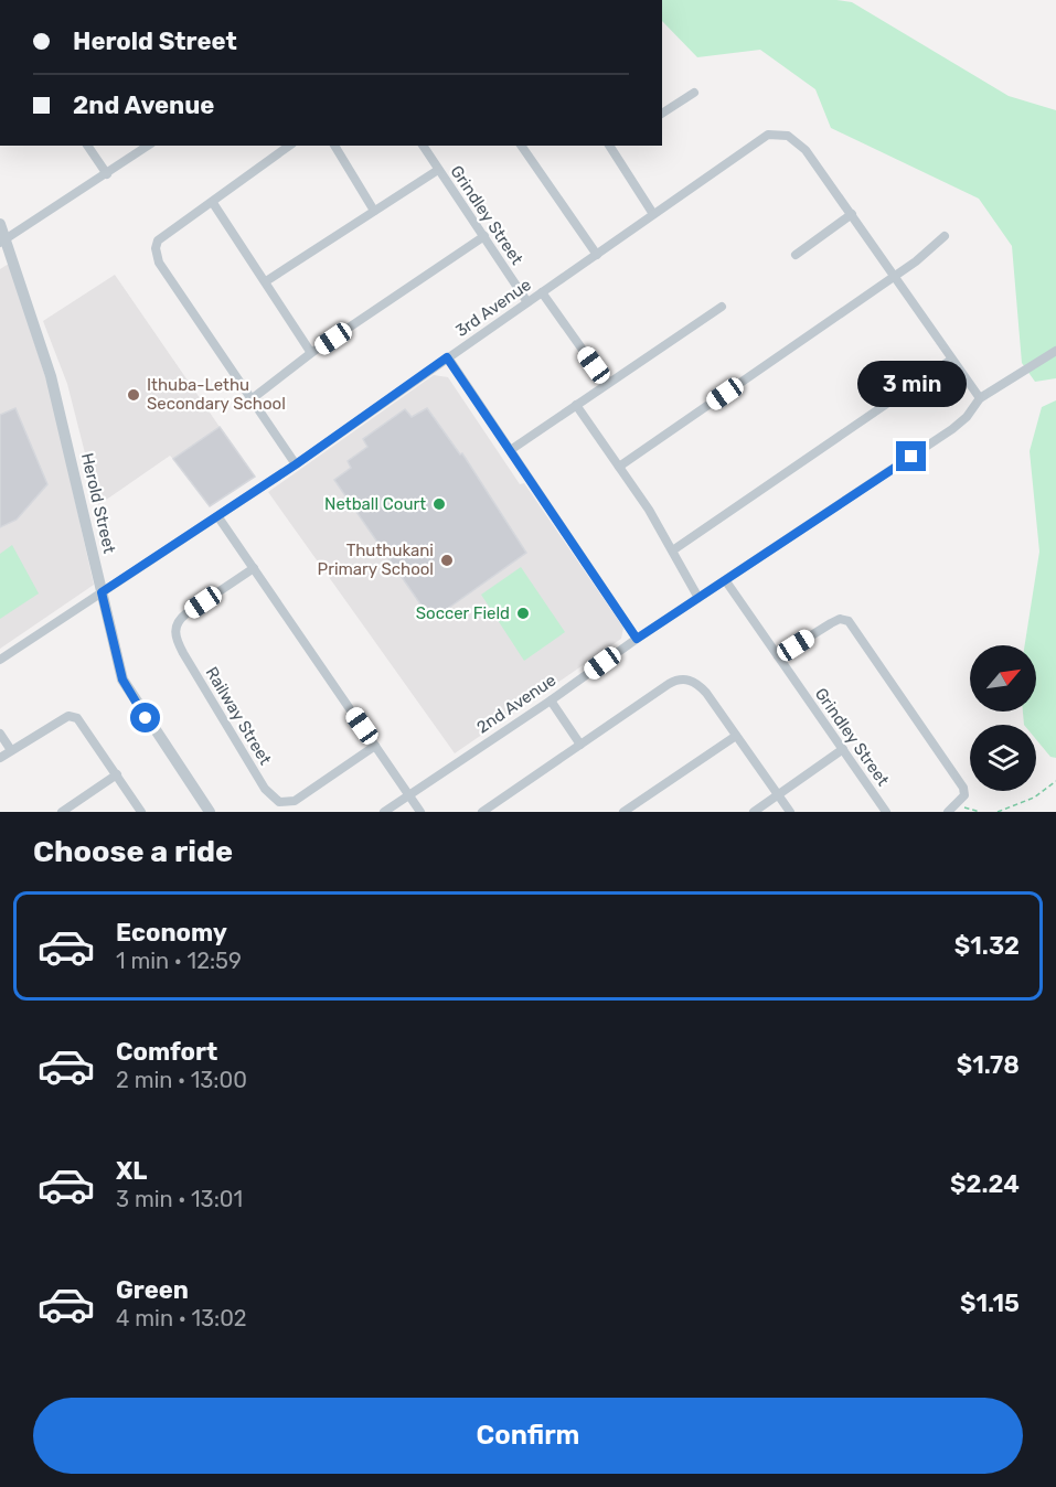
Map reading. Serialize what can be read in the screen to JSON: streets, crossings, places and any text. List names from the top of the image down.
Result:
{
  "streets": {
    "street": [
      "Grindley Street",
      "3rd Avenue",
      "Herold Street",
      "2nd Avenue",
      "Railway Street"
    ]
  },
  "crossings": [
    ["Grindley Street", "3rd Avenue"],
    ["Grindley Street", "2nd Avenue"],
    ["3rd Avenue", "Herold Street"]
  ],
  "places": [
    "Ithuba-Lethu Secondary School",
    "Netball Court",
    "Thuthukani Primary School",
    "Soccer Field"
  ],
  "north": "top right",
  "page": {
    "banner": ["Herold Street", "2nd Avenue"],
    "bubble": "3 min",
    "heading": "Choose a ride",
    "list": [
      {
        "name": "Economy",
        "note": "1 min · 12:59",
        "value": "$1.32"
      },
      {
        "name": "Comfort",
        "note": "2 min · 13:00",
        "value": "$1.78"
      },
      {
        "name": "XL",
        "note": "3 min · 13:01",
        "value": "$2.24"
      },
      {
        "name": "Green",
        "note": "4 min · 13:02",
        "value": "$1.15"
      }
    ],
    "buttons": "Confirm"
  }
}
